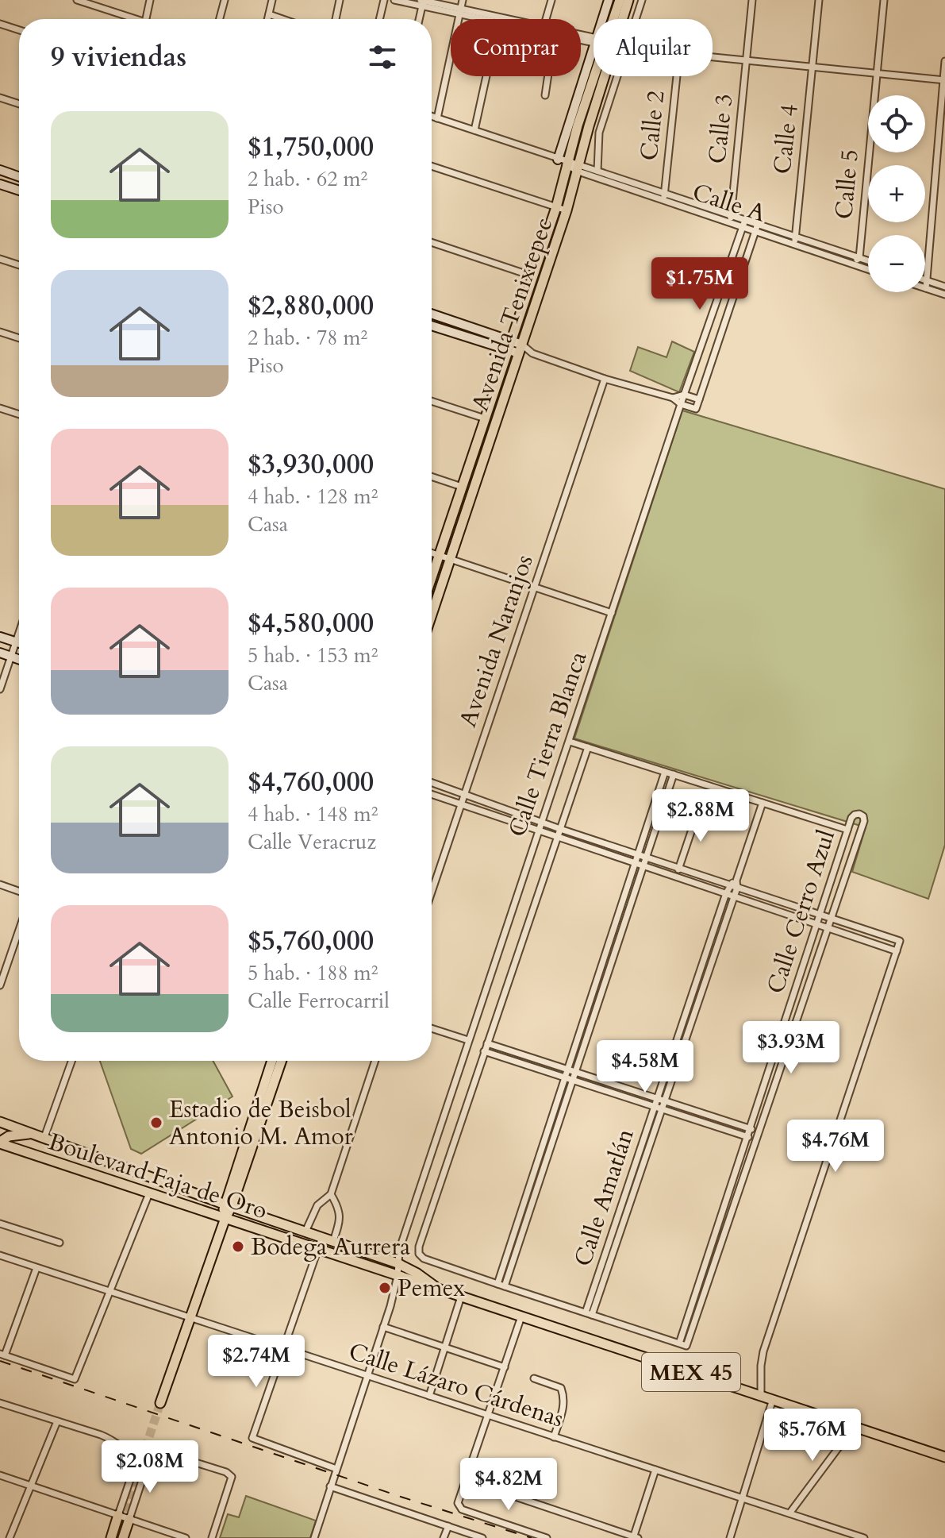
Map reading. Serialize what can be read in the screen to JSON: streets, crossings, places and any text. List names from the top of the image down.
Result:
{
  "streets": {
    "main road": ["Avenida Tenixtepec", "Boulevard Faja de Oro", "MEX 45"],
    "street": [
      "Calle 2",
      "Calle 3",
      "Calle 4",
      "Calle 5",
      "Calle A",
      "Avenida Naranjos",
      "Calle Tierra Blanca",
      "Calle Cerro Azul",
      "Calle Amatlán",
      "Calle Lázaro Cárdenas"
    ]
  },
  "crossings": [
    ["Calle 2", "Calle A"],
    ["Calle 3", "Calle A"],
    ["Calle 4", "Calle A"],
    ["Calle 5", "Calle A"],
    ["Calle A", "Avenida Tenixtepec"],
    ["Calle A", "Calle Tierra Blanca"],
    ["Calle Tierra Blanca", "Boulevard Faja de Oro"],
    ["Calle Tierra Blanca", "Calle Lázaro Cárdenas"],
    ["Boulevard Faja de Oro", "MEX 45"]
  ],
  "places": ["Estadio de Beisbol Antonio M. Amor", "Bodega Aurrera", "Pemex"],
  "page": {
    "chip": ["Comprar", "Alquilar"],
    "heading": "9 viviendas",
    "map_buttons": ["+", "−"],
    "list": [
      {
        "name": "$1,750,000",
        "note": "2 hab. · 62 m² · Piso"
      },
      {
        "name": "$2,880,000",
        "note": "2 hab. · 78 m² · Piso"
      },
      {
        "name": "$3,930,000",
        "note": "4 hab. · 128 m² · Casa"
      },
      {
        "name": "$4,580,000",
        "note": "5 hab. · 153 m² · Casa"
      },
      {
        "name": "$4,760,000",
        "note": "4 hab. · 148 m² · Calle Veracruz"
      },
      {
        "name": "$5,760,000",
        "note": "5 hab. · 188 m² · Calle Ferrocarril"
      }
    ],
    "price": [
      "$1.75M",
      "$2.88M",
      "$3.93M",
      "$4.58M",
      "$4.76M",
      "$2.74M",
      "$5.76M",
      "$2.08M",
      "$4.82M"
    ]
  }
}
